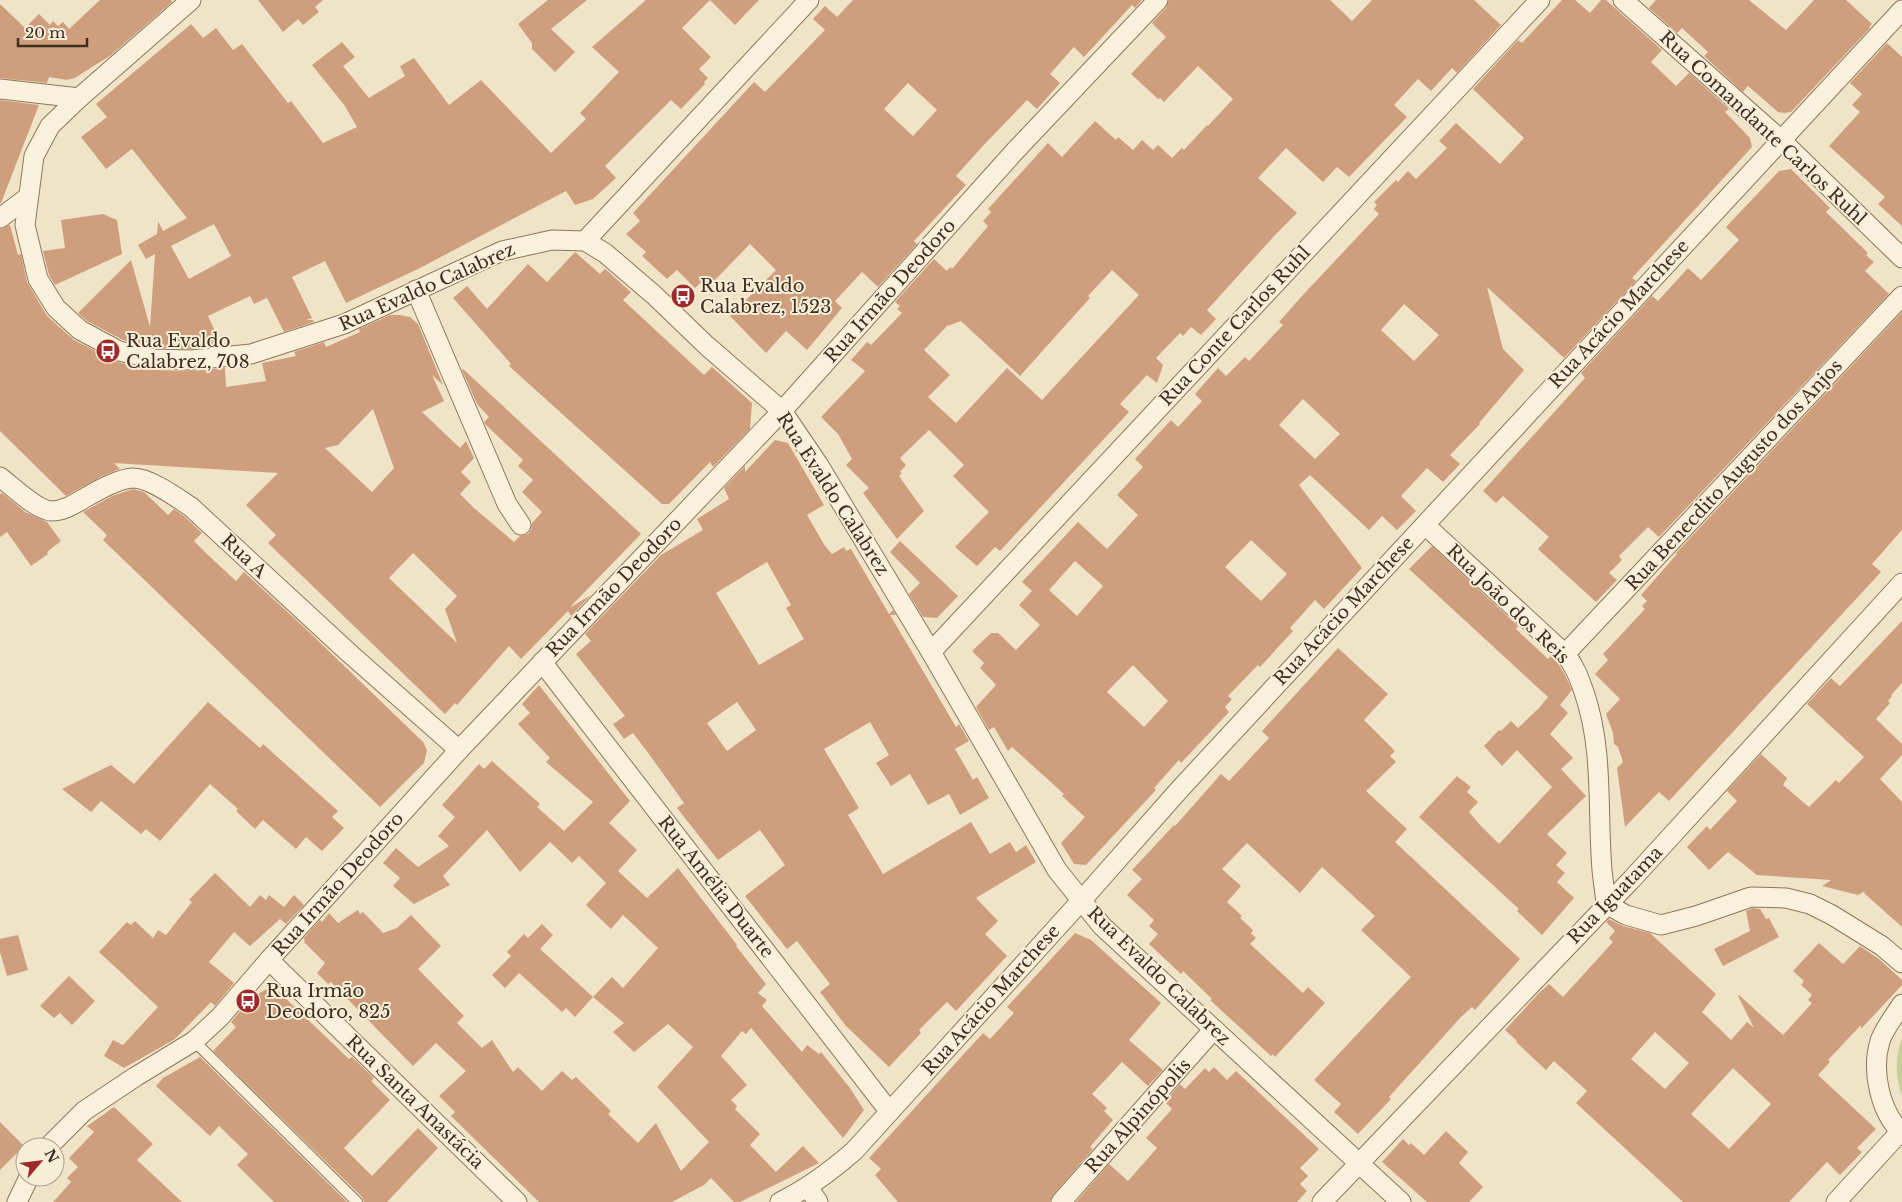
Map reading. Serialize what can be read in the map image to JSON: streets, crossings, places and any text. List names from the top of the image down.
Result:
{
  "streets": {
    "street": [
      "Rua Comandante Carlos Ruhl",
      "Rua Evaldo Calabrez",
      "Rua Irmão Deodoro",
      "Rua Acácio Marchese",
      "Rua Conte Carlos Ruhl",
      "Rua Benecdito Augusto dos Anjos",
      "Rua A",
      "Rua João dos Reis",
      "Rua Amélia Duarte",
      "Rua Iguatama",
      "Rua Santa Anastácia",
      "Rua Alpinópolis"
    ]
  },
  "crossings": [
    ["Rua Comandante Carlos Ruhl", "Rua Acácio Marchese"],
    ["Rua Evaldo Calabrez", "Rua Irmão Deodoro"],
    ["Rua Evaldo Calabrez", "Rua Acácio Marchese"],
    ["Rua Evaldo Calabrez", "Rua Conte Carlos Ruhl"],
    ["Rua Evaldo Calabrez", "Rua Iguatama"],
    ["Rua Evaldo Calabrez", "Rua Alpinópolis"],
    ["Rua Irmão Deodoro", "Rua A"],
    ["Rua Irmão Deodoro", "Rua Amélia Duarte"],
    ["Rua Irmão Deodoro", "Rua Santa Anastácia"],
    ["Rua Acácio Marchese", "Rua João dos Reis"],
    ["Rua Acácio Marchese", "Rua Amélia Duarte"],
    ["Rua Benecdito Augusto dos Anjos", "Rua João dos Reis"],
    ["Rua João dos Reis", "Rua Iguatama"]
  ],
  "places": {
    "bus stop": ["Rua Evaldo Calabrez, 1523", "Rua Evaldo Calabrez, 708", "Rua Irmão Deodoro, 825"]
  },
  "scale_bar": "20 m",
  "north": "top right"
}
